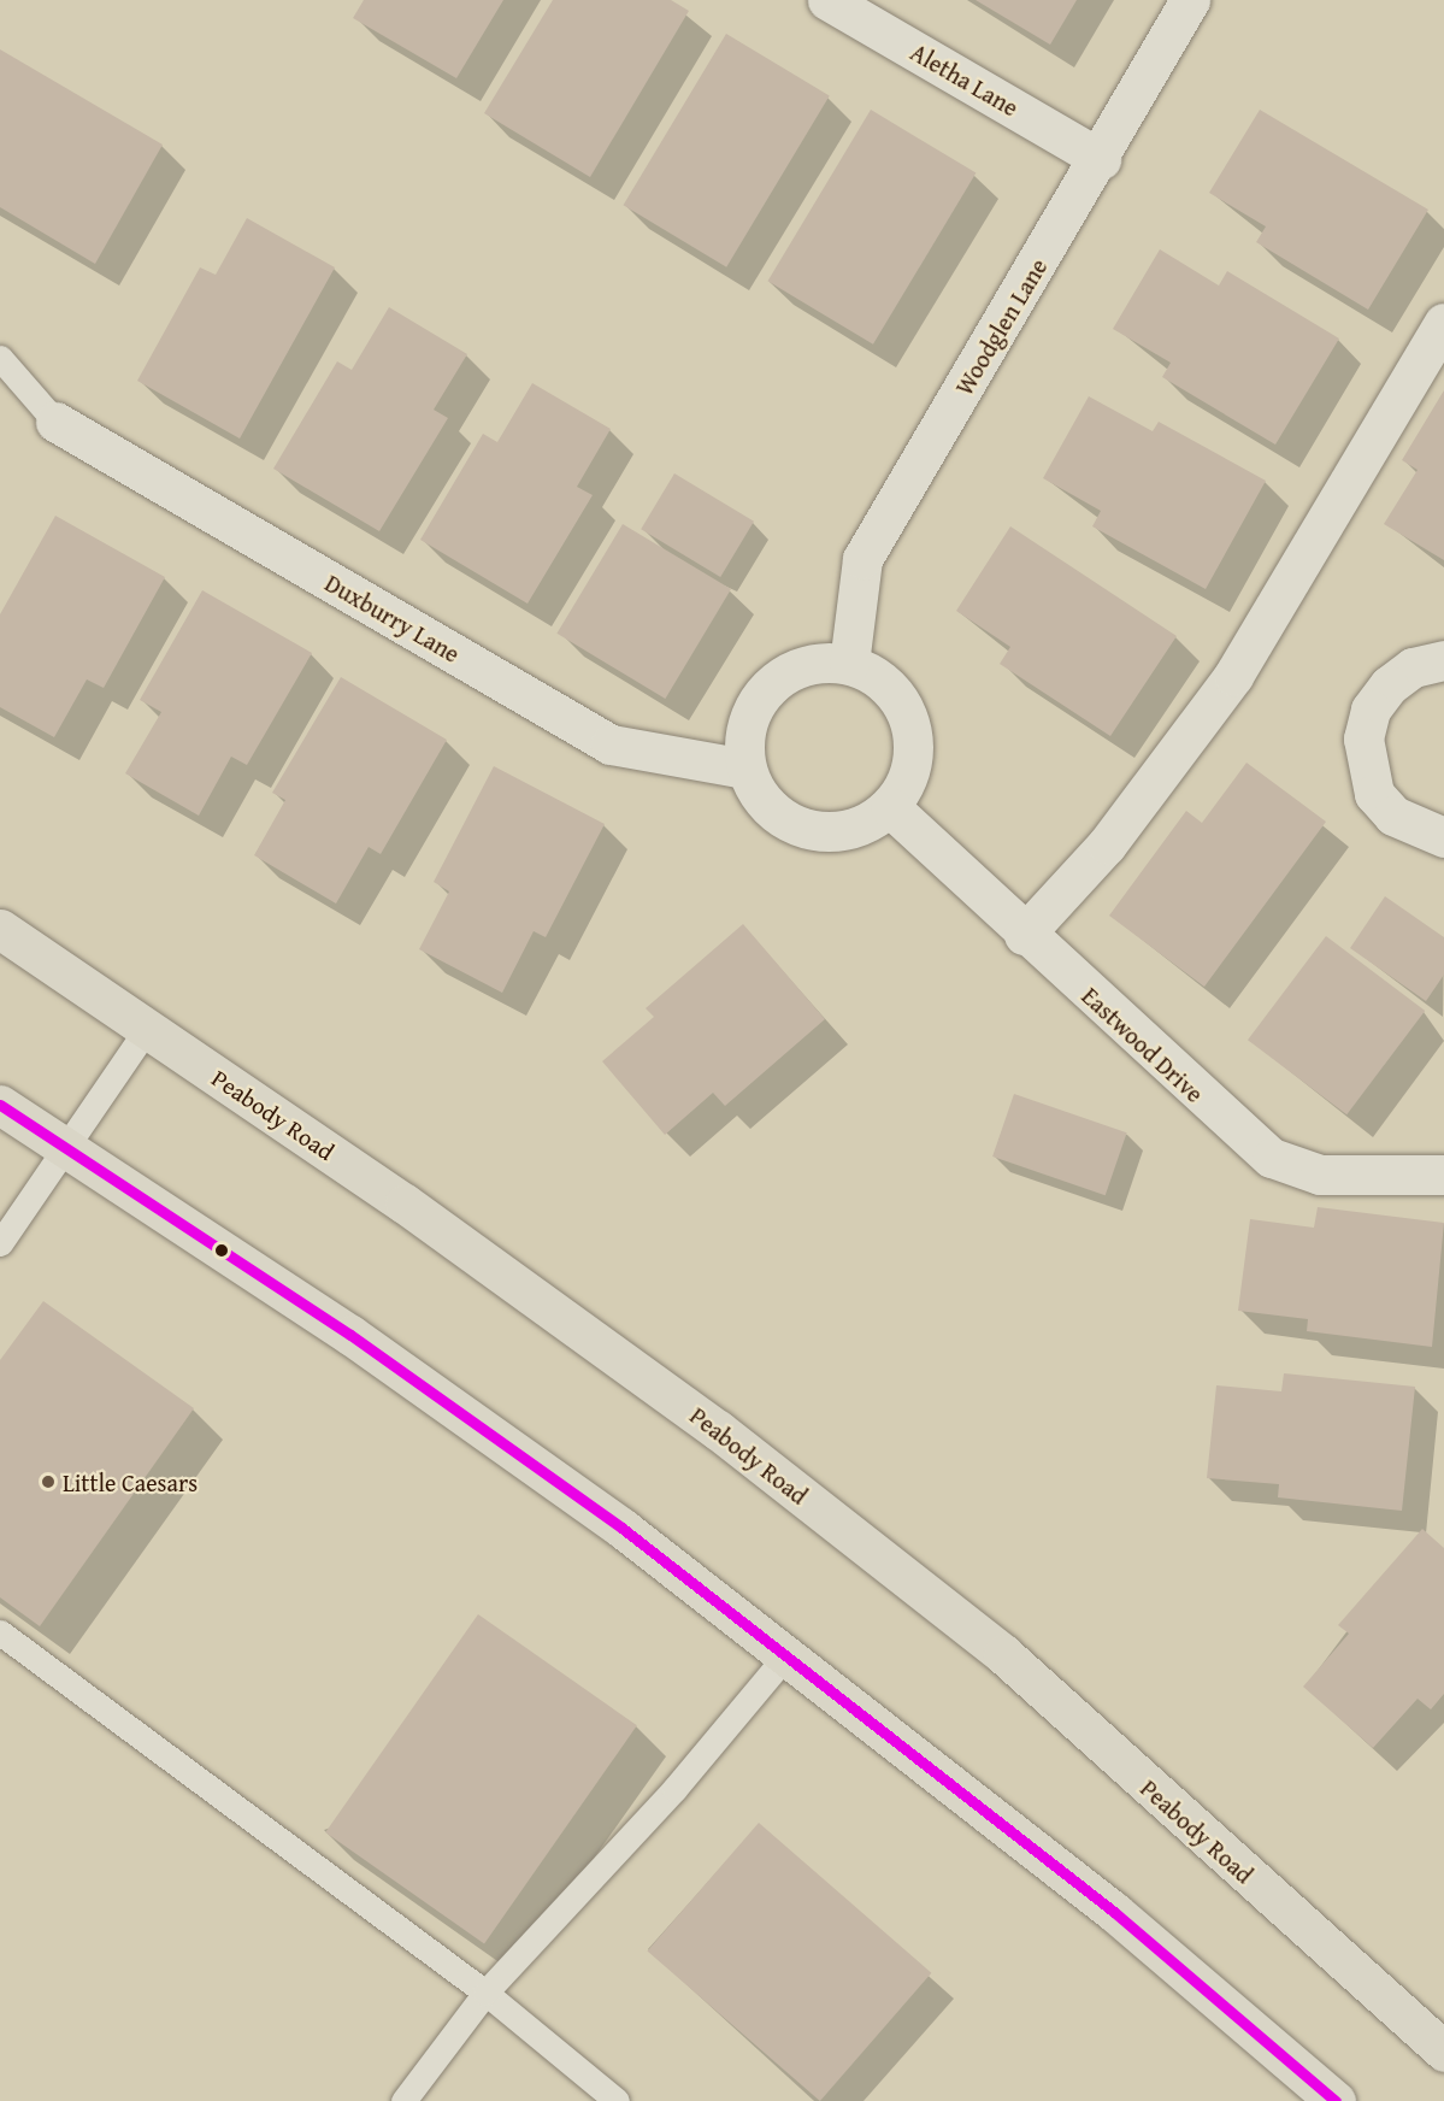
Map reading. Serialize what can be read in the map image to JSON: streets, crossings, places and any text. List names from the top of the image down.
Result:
{
  "streets": {
    "main road": ["Peabody Road"],
    "street": [
      "Aletha Lane",
      "Woodglen Lane",
      "Duxburry Lane",
      "Eastwood Drive"
    ]
  },
  "crossings": [
    ["Aletha Lane", "Woodglen Lane"],
    ["Woodglen Lane", "Duxburry Lane"],
    ["Woodglen Lane", "Eastwood Drive"],
    ["Duxburry Lane", "Eastwood Drive"]
  ],
  "places": ["Little Caesars"]
}
